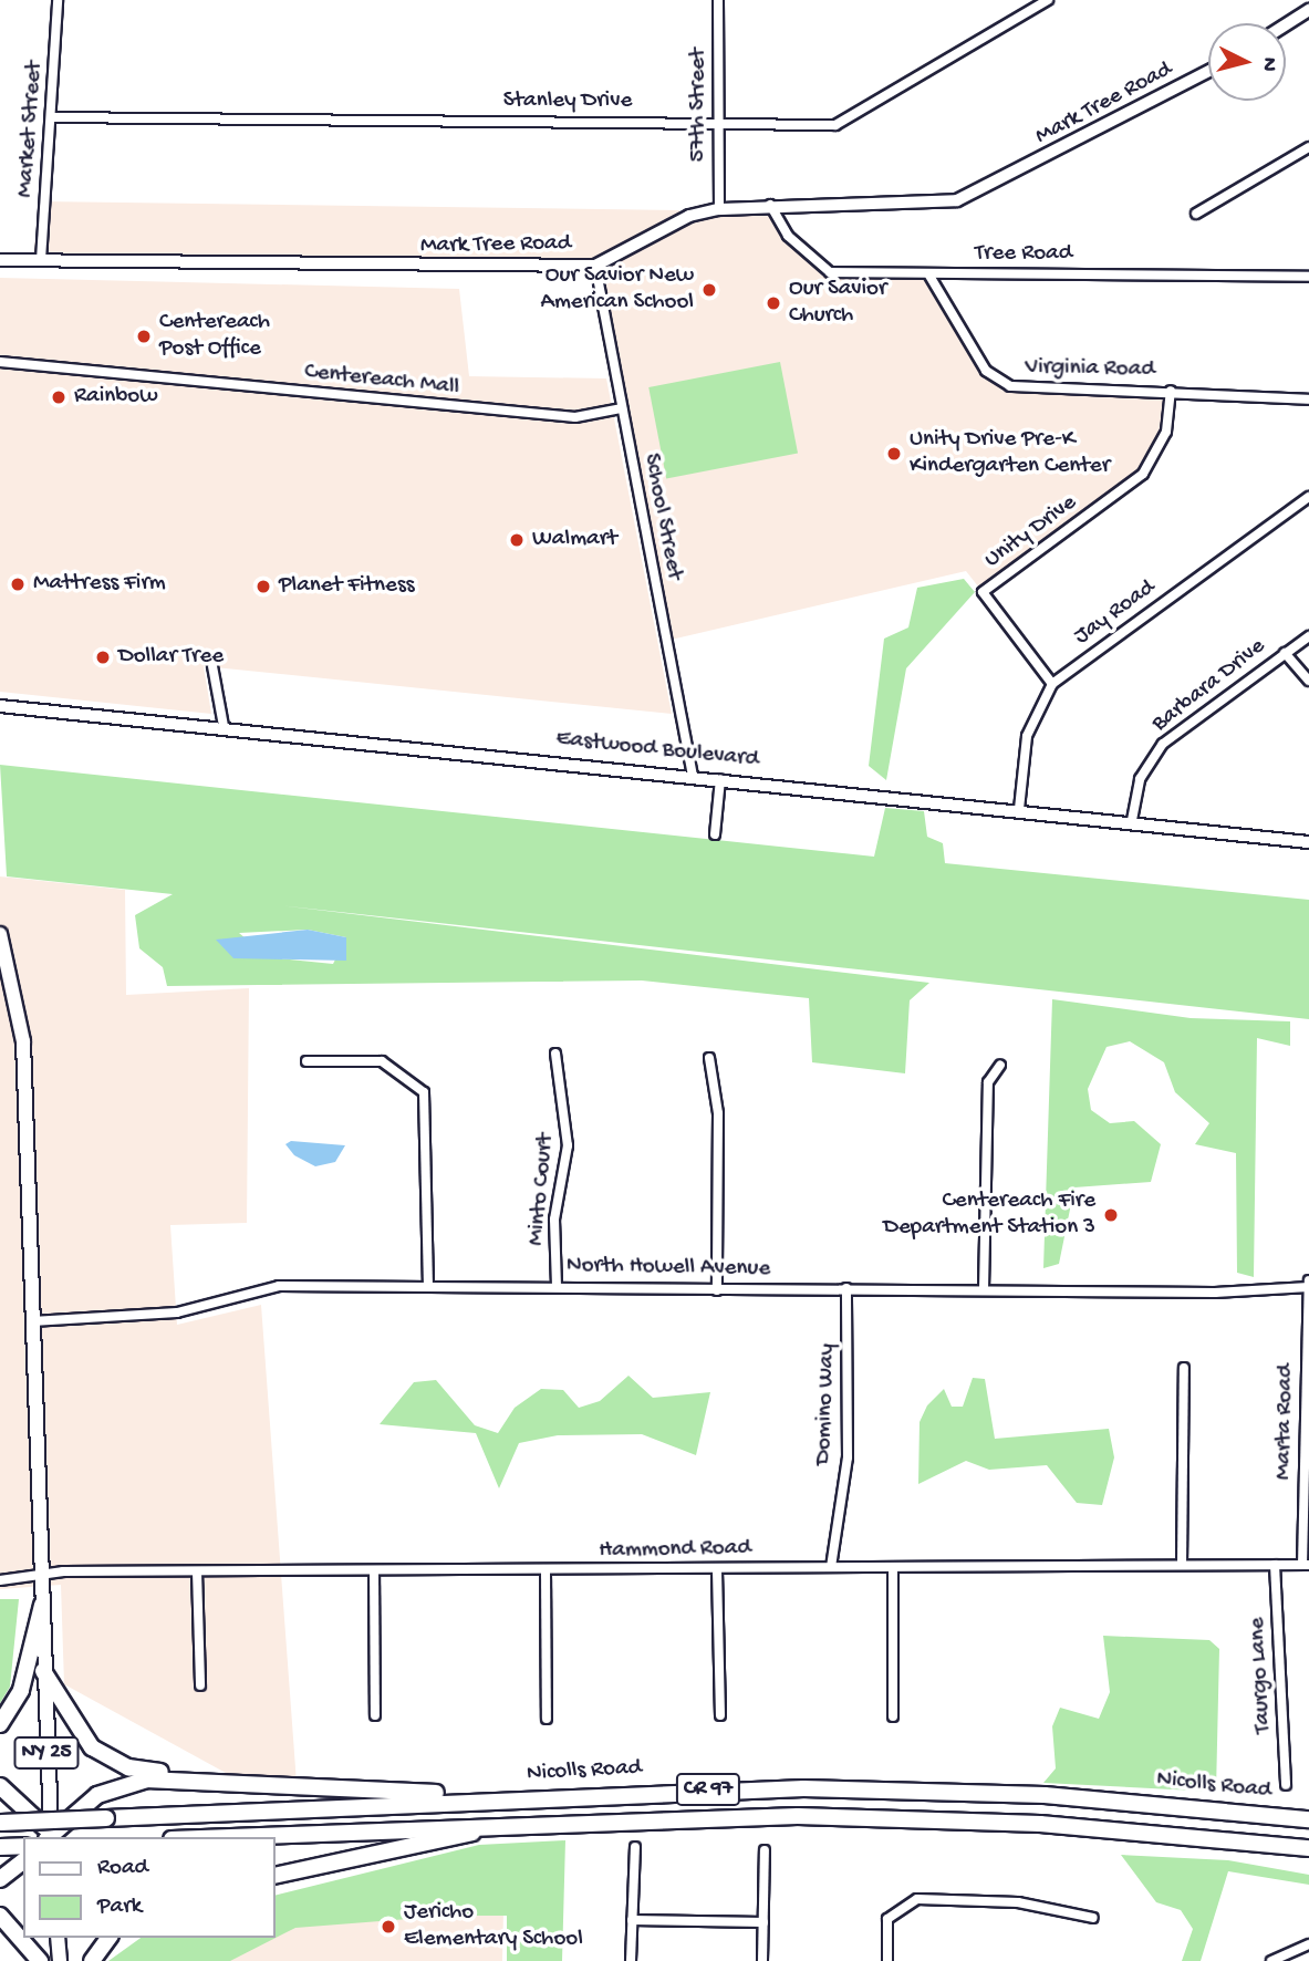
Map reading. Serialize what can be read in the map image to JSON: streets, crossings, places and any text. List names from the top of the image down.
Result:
{
  "streets": {
    "highway": ["Nicolls Road", "CR 97"],
    "main road": ["NY 25"],
    "street": [
      "Stanley Drive",
      "Mark Tree Road",
      "57th Street",
      "Market Street",
      "Tree Road",
      "Virginia Road",
      "Centereach Mall",
      "School Street",
      "Unity Drive",
      "Jay Road",
      "Barbara Drive",
      "Eastwood Boulevard",
      "Minto Court",
      "North Howell Avenue",
      "Domino Way",
      "Marta Road",
      "Hammond Road",
      "Taurgo Lane"
    ]
  },
  "crossings": [
    ["Stanley Drive", "57th Street"],
    ["Stanley Drive", "Market Street"],
    ["Mark Tree Road", "57th Street"],
    ["Mark Tree Road", "Market Street"],
    ["Mark Tree Road", "Tree Road"],
    ["Mark Tree Road", "School Street"],
    ["Tree Road", "Virginia Road"],
    ["Virginia Road", "Unity Drive"],
    ["Centereach Mall", "School Street"],
    ["School Street", "Eastwood Boulevard"],
    ["Unity Drive", "Jay Road"],
    ["Jay Road", "Eastwood Boulevard"],
    ["Barbara Drive", "Eastwood Boulevard"],
    ["Minto Court", "North Howell Avenue"],
    ["North Howell Avenue", "Domino Way"],
    ["North Howell Avenue", "Marta Road"],
    ["North Howell Avenue", "NY 25"],
    ["Domino Way", "Hammond Road"],
    ["Marta Road", "Hammond Road"],
    ["Hammond Road", "Taurgo Lane"],
    ["Hammond Road", "NY 25"]
  ],
  "places": [
    "Our Savior New American School",
    "Our Savior Church",
    "Centereach Post Office",
    "Rainbow",
    "Unity Drive Pre-K Kindergarten Center",
    "Walmart",
    "Mattress Firm",
    "Planet Fitness",
    "Dollar Tree",
    "Centereach Fire Department Station 3",
    "Jericho Elementary School"
  ],
  "legend": ["Road", "Park"],
  "north": "right"
}
